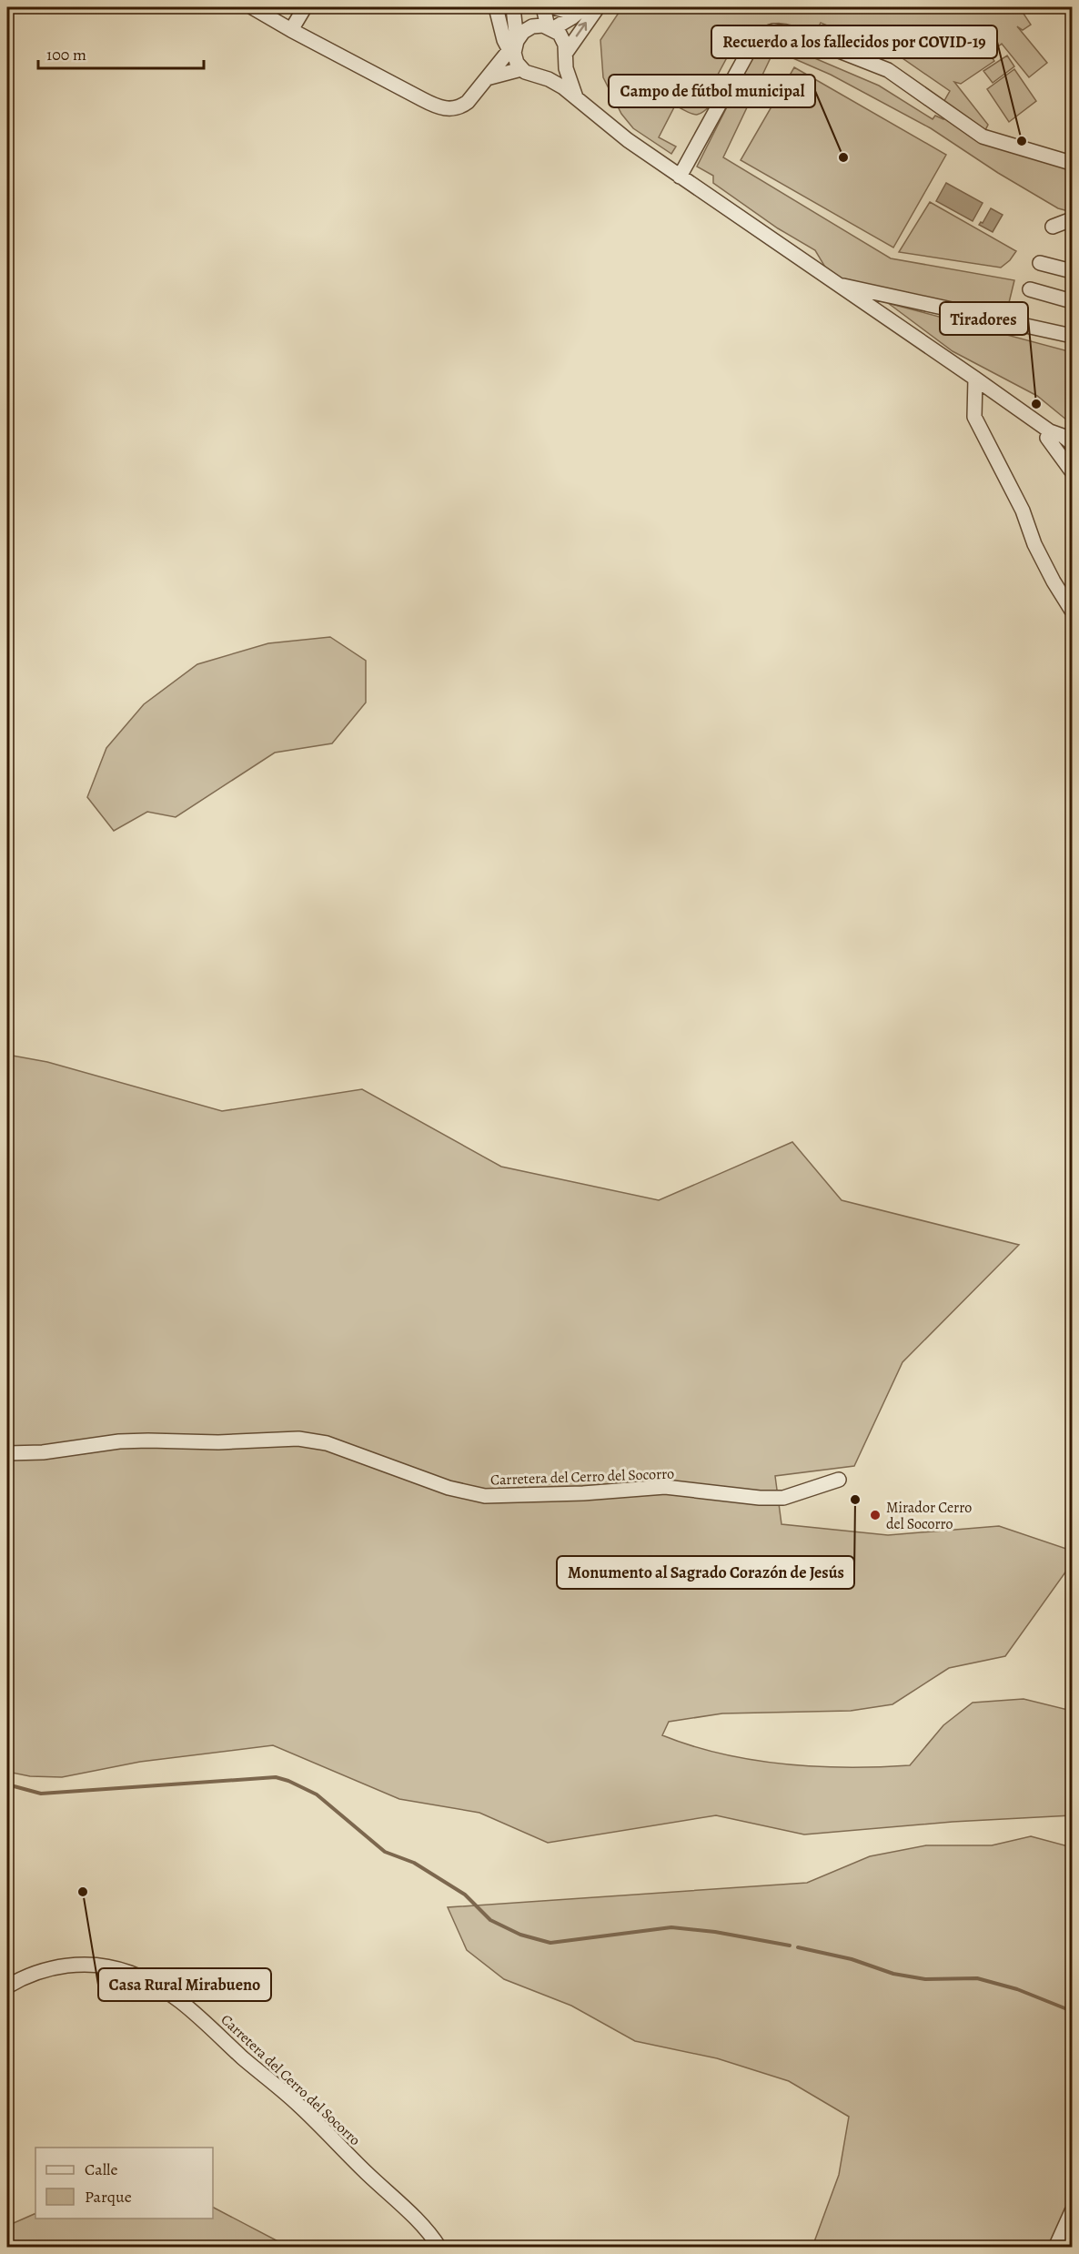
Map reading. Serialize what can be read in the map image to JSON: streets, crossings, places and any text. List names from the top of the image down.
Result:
{
  "streets": {
    "street": ["Carretera del Cerro del Socorro"]
  },
  "places": [
    "Recuerdo a los fallecidos por COVID-19",
    "Campo de fútbol municipal",
    "Tiradores",
    "Monumento al Sagrado Corazón de Jesús",
    "Mirador Cerro del Socorro",
    "Casa Rural Mirabueno"
  ],
  "legend": ["Calle", "Parque"],
  "scale_bar": "100 m"
}
